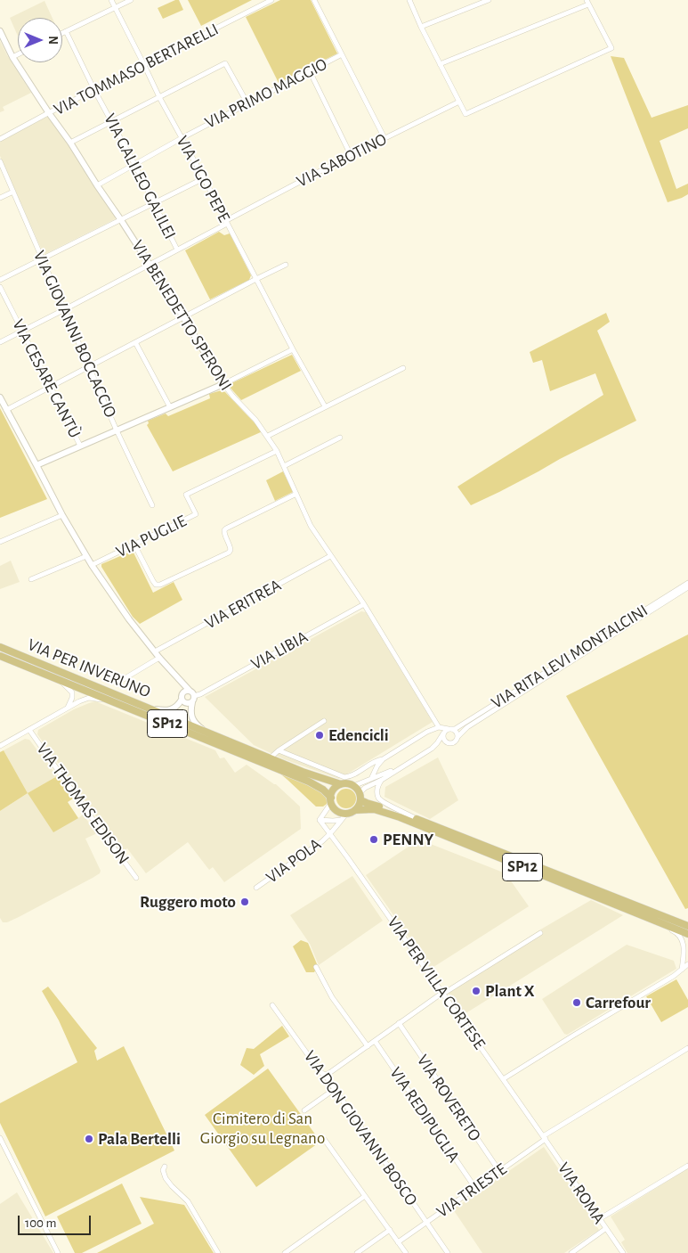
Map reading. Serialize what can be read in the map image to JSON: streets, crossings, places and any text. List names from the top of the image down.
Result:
{
  "streets": {
    "main road": ["VIA PER INVERUNO", "SP12"],
    "street": [
      "VIA TOMMASO BERTARELLI",
      "VIA PRIMO MAGGIO",
      "VIA SABOTINO",
      "VIA GALILEO GALILEI",
      "VIA UGO PEPE",
      "VIA BENEDETTO SPERONI",
      "VIA GIOVANNI BOCCACCIO",
      "VIA CESARE CANTÙ",
      "VIA PUGLIE",
      "VIA ERITREA",
      "VIA LIBIA",
      "VIA RITA LEVI MONTALCINI",
      "VIA THOMAS EDISON",
      "VIA POLA",
      "VIA PER VILLA CORTESE",
      "VIA ROVERETO",
      "VIA REDIPUGLIA",
      "VIA DON GIOVANNI BOSCO",
      "VIA TRIESTE",
      "VIA ROMA"
    ]
  },
  "crossings": [
    ["VIA TOMMASO BERTARELLI", "VIA GALILEO GALILEI"],
    ["VIA TOMMASO BERTARELLI", "VIA UGO PEPE"],
    ["VIA TOMMASO BERTARELLI", "VIA BENEDETTO SPERONI"],
    ["VIA PRIMO MAGGIO", "VIA GALILEO GALILEI"],
    ["VIA PRIMO MAGGIO", "VIA UGO PEPE"],
    ["VIA PRIMO MAGGIO", "VIA BENEDETTO SPERONI"],
    ["VIA SABOTINO", "VIA GALILEO GALILEI"],
    ["VIA SABOTINO", "VIA UGO PEPE"],
    ["VIA SABOTINO", "VIA BENEDETTO SPERONI"],
    ["VIA SABOTINO", "VIA GIOVANNI BOCCACCIO"],
    ["VIA SABOTINO", "VIA CESARE CANTÙ"],
    ["VIA BENEDETTO SPERONI", "VIA PUGLIE"],
    ["VIA BENEDETTO SPERONI", "VIA ERITREA"],
    ["VIA BENEDETTO SPERONI", "VIA LIBIA"],
    ["VIA PER INVERUNO", "SP12"],
    ["VIA POLA", "VIA PER VILLA CORTESE"],
    ["VIA PER VILLA CORTESE", "VIA TRIESTE"],
    ["VIA PER VILLA CORTESE", "VIA ROMA"],
    ["VIA ROVERETO", "VIA TRIESTE"],
    ["VIA REDIPUGLIA", "VIA TRIESTE"],
    ["VIA DON GIOVANNI BOSCO", "VIA TRIESTE"],
    ["VIA TRIESTE", "VIA ROMA"]
  ],
  "parks": ["Cimitero di San Giorgio su Legnano"],
  "places": [
    "Edencicli",
    "PENNY",
    "Ruggero moto",
    "Plant X",
    "Carrefour",
    "Pala Bertelli"
  ],
  "scale_bar": "100 m",
  "north": "right"
}
